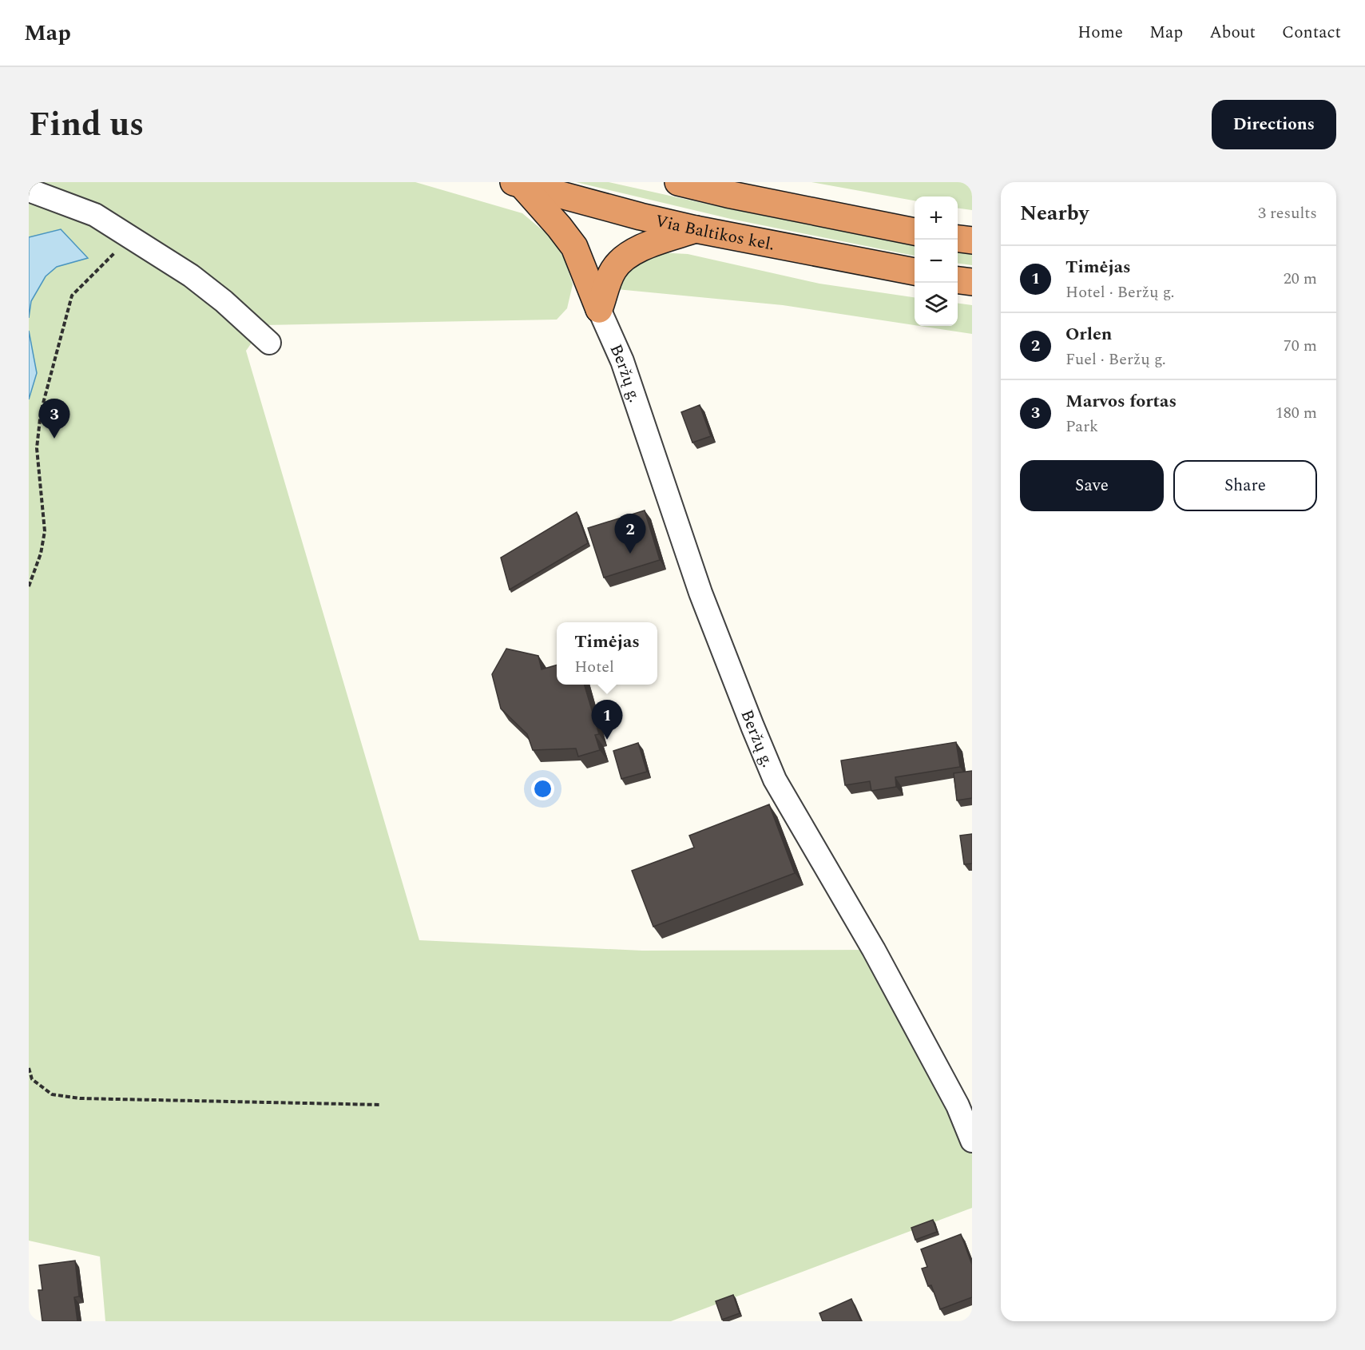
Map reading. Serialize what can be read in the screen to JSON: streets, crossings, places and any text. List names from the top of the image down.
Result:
{
  "streets": {
    "highway": ["Via Baltikos kel."],
    "street": ["Beržų g."]
  },
  "page": {
    "header": "Map",
    "nav": [
      "Home",
      "Map",
      "About",
      "Contact"
    ],
    "title": "Find us",
    "buttons": [
      "Directions",
      ["Save", "Share"]
    ],
    "heading": ["Nearby", "3 results"],
    "map_buttons": ["+", "−"],
    "list": [
      {
        "mark": "1",
        "name": "Timėjas",
        "note": "Hotel · Beržų g.",
        "value": "20 m"
      },
      {
        "mark": "2",
        "name": "Orlen",
        "note": "Fuel · Beržų g.",
        "value": "70 m"
      },
      {
        "mark": "3",
        "name": "Marvos fortas",
        "note": "Park",
        "value": "180 m"
      }
    ],
    "pins": ["3", "2", "1"],
    "popup": ["Timėjas", "Hotel"]
  }
}
